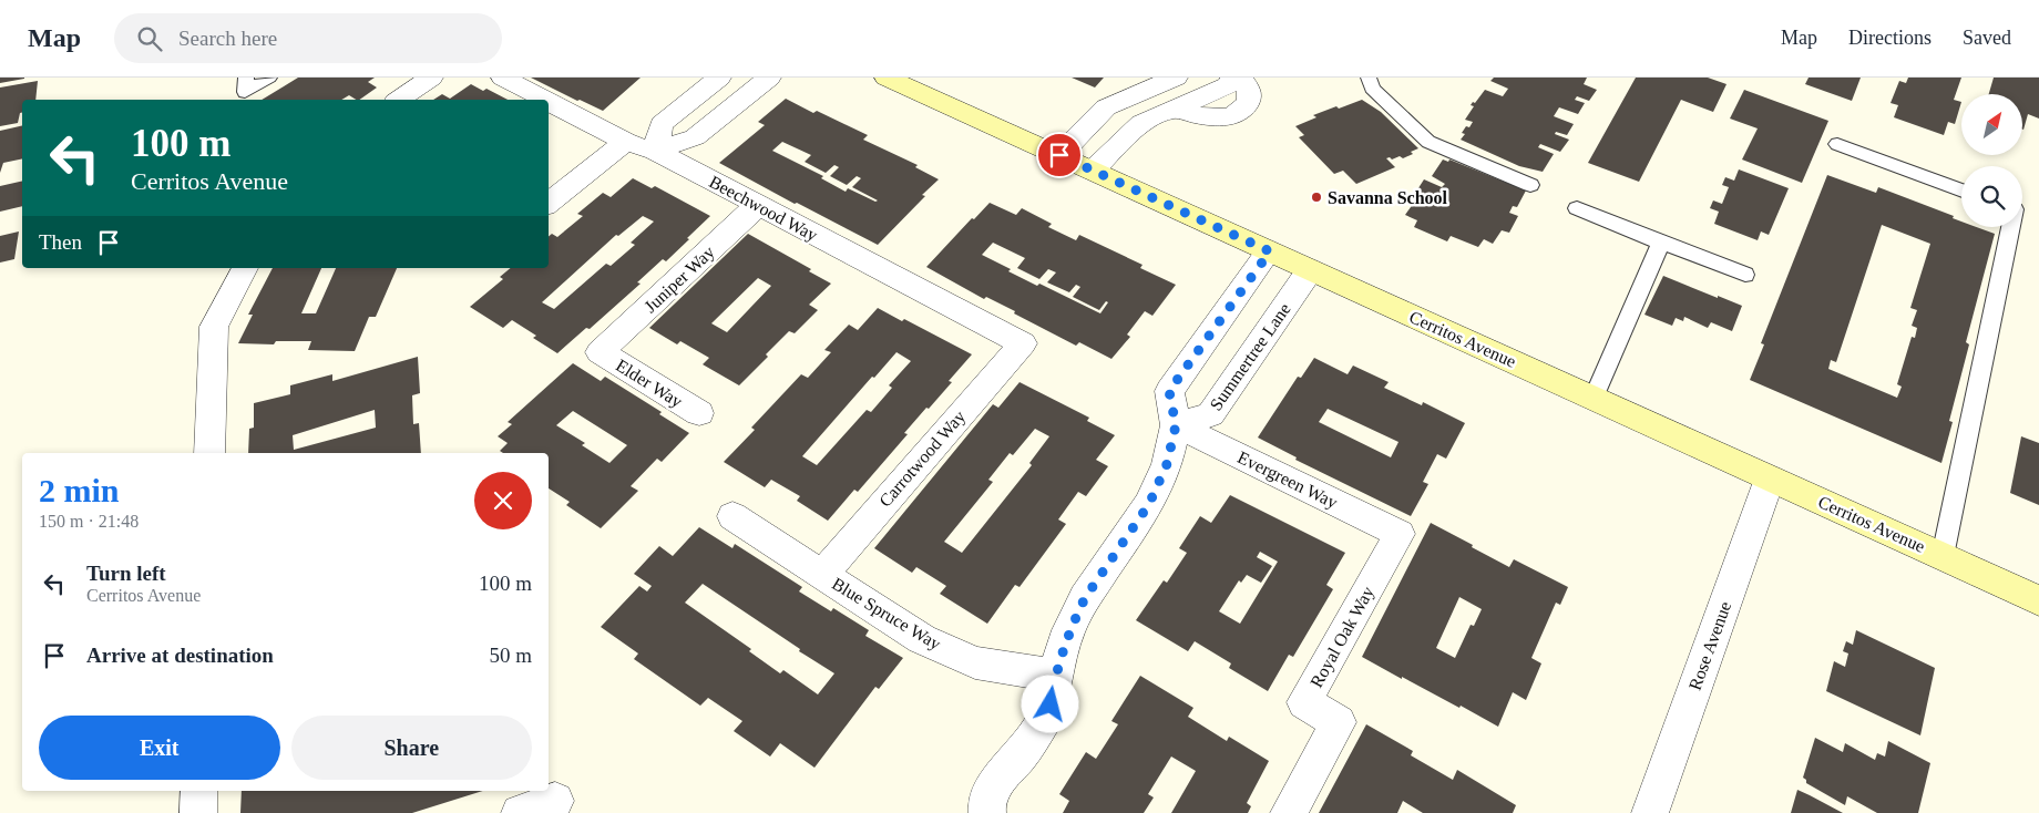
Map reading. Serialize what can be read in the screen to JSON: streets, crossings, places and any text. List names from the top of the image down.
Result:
{
  "streets": {
    "main road": ["Cerritos Avenue"],
    "street": [
      "Beechwood Way",
      "Juniper Way",
      "Summertree Lane",
      "Elder Way",
      "Carrotwood Way",
      "Evergreen Way",
      "Blue Spruce Way",
      "Royal Oak Way",
      "Rose Avenue"
    ]
  },
  "crossings": [
    ["Beechwood Way", "Juniper Way"],
    ["Beechwood Way", "Carrotwood Way"],
    ["Juniper Way", "Elder Way"],
    ["Cerritos Avenue", "Summertree Lane"],
    ["Cerritos Avenue", "Rose Avenue"],
    ["Summertree Lane", "Evergreen Way"],
    ["Carrotwood Way", "Blue Spruce Way"],
    ["Evergreen Way", "Royal Oak Way"]
  ],
  "places": ["Savanna School"],
  "north": "top right",
  "page": {
    "header": "Map",
    "search": "Search here",
    "nav": ["Map", "Directions", "Saved"],
    "turn": ["100 m", "Cerritos Avenue"],
    "then": "Then",
    "heading": ["2 min", "150 m · 21:48"],
    "list": [
      {
        "name": "Turn left",
        "note": "Cerritos Avenue",
        "value": "100 m"
      },
      {
        "name": "Arrive at destination",
        "value": "50 m"
      }
    ],
    "buttons": ["Exit", "Share"]
  }
}
